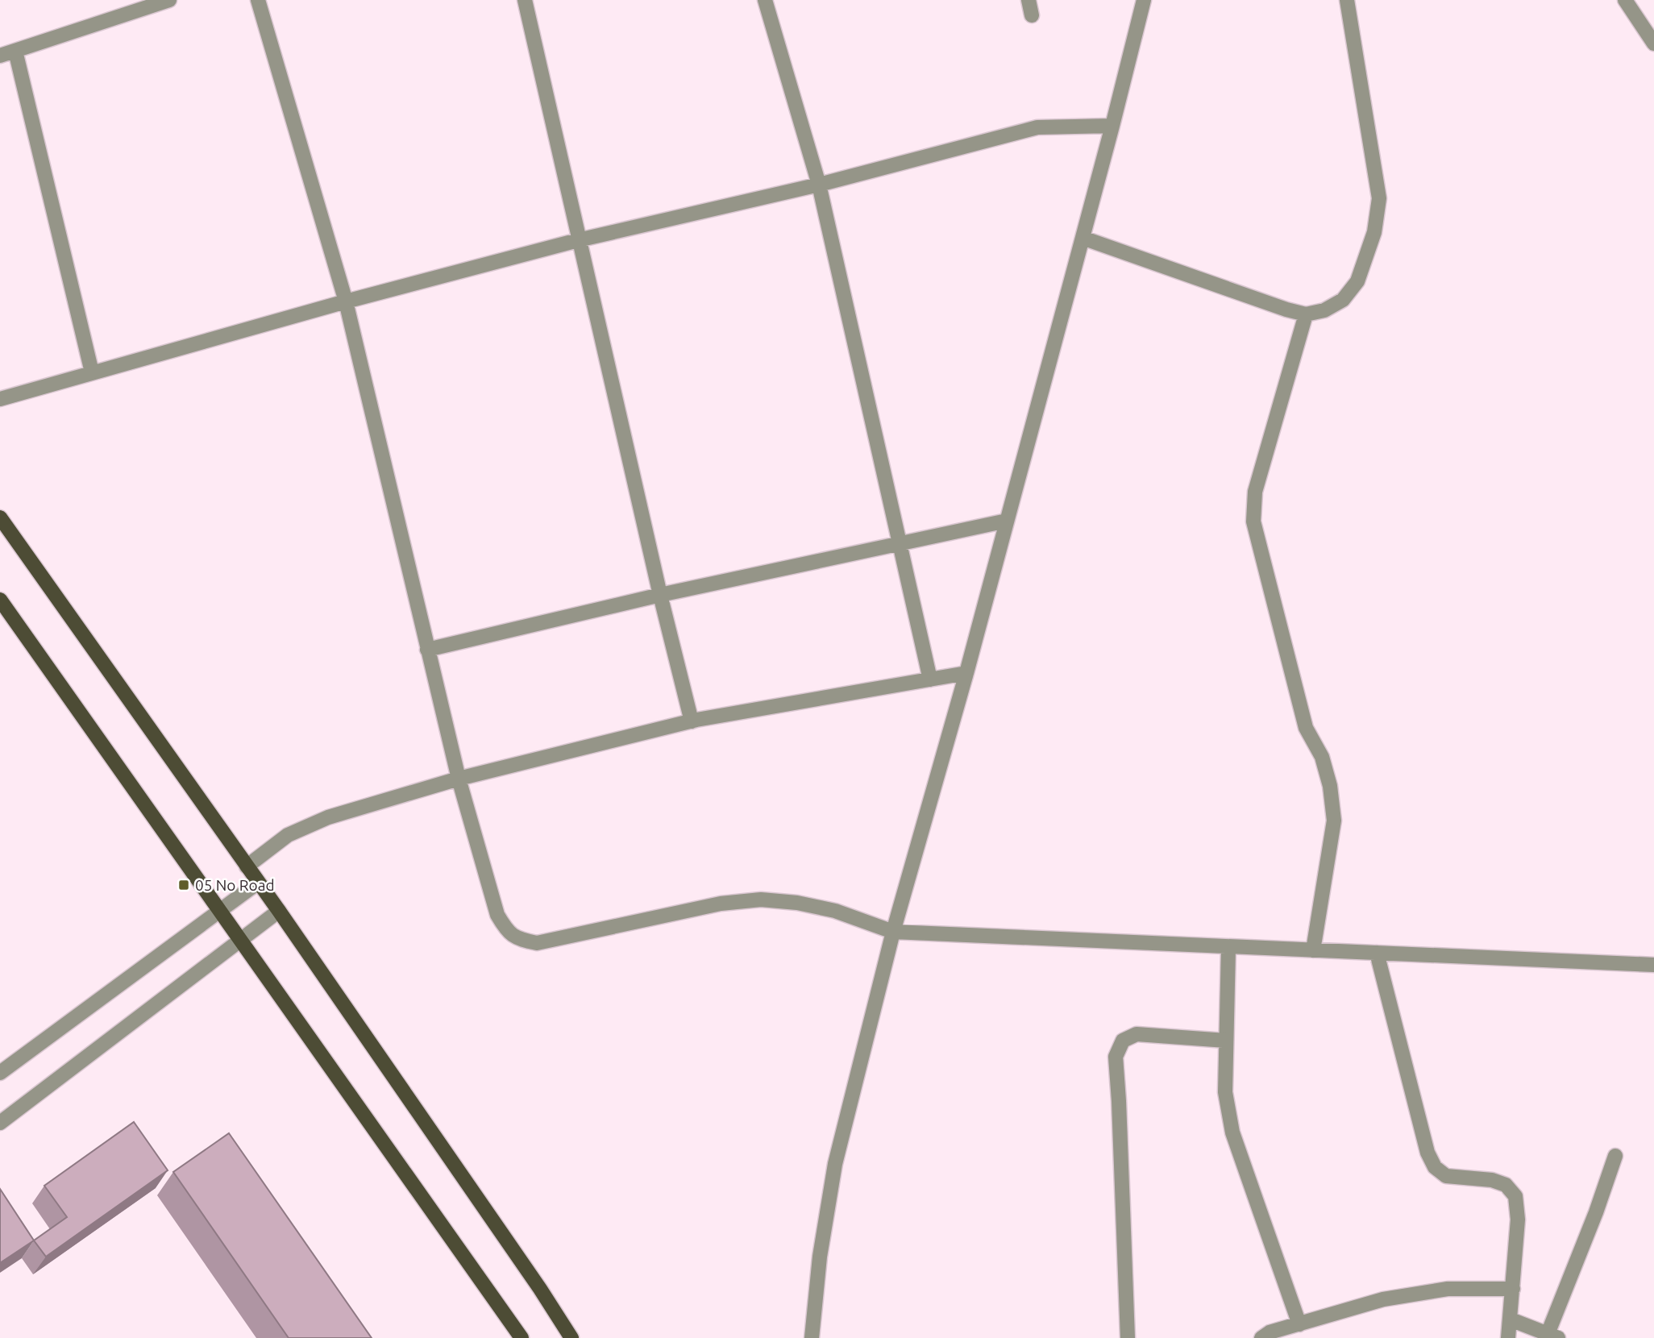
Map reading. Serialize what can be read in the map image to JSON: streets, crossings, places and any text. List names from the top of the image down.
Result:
{
  "places": {
    "transit": ["05 No Road"]
  }
}
